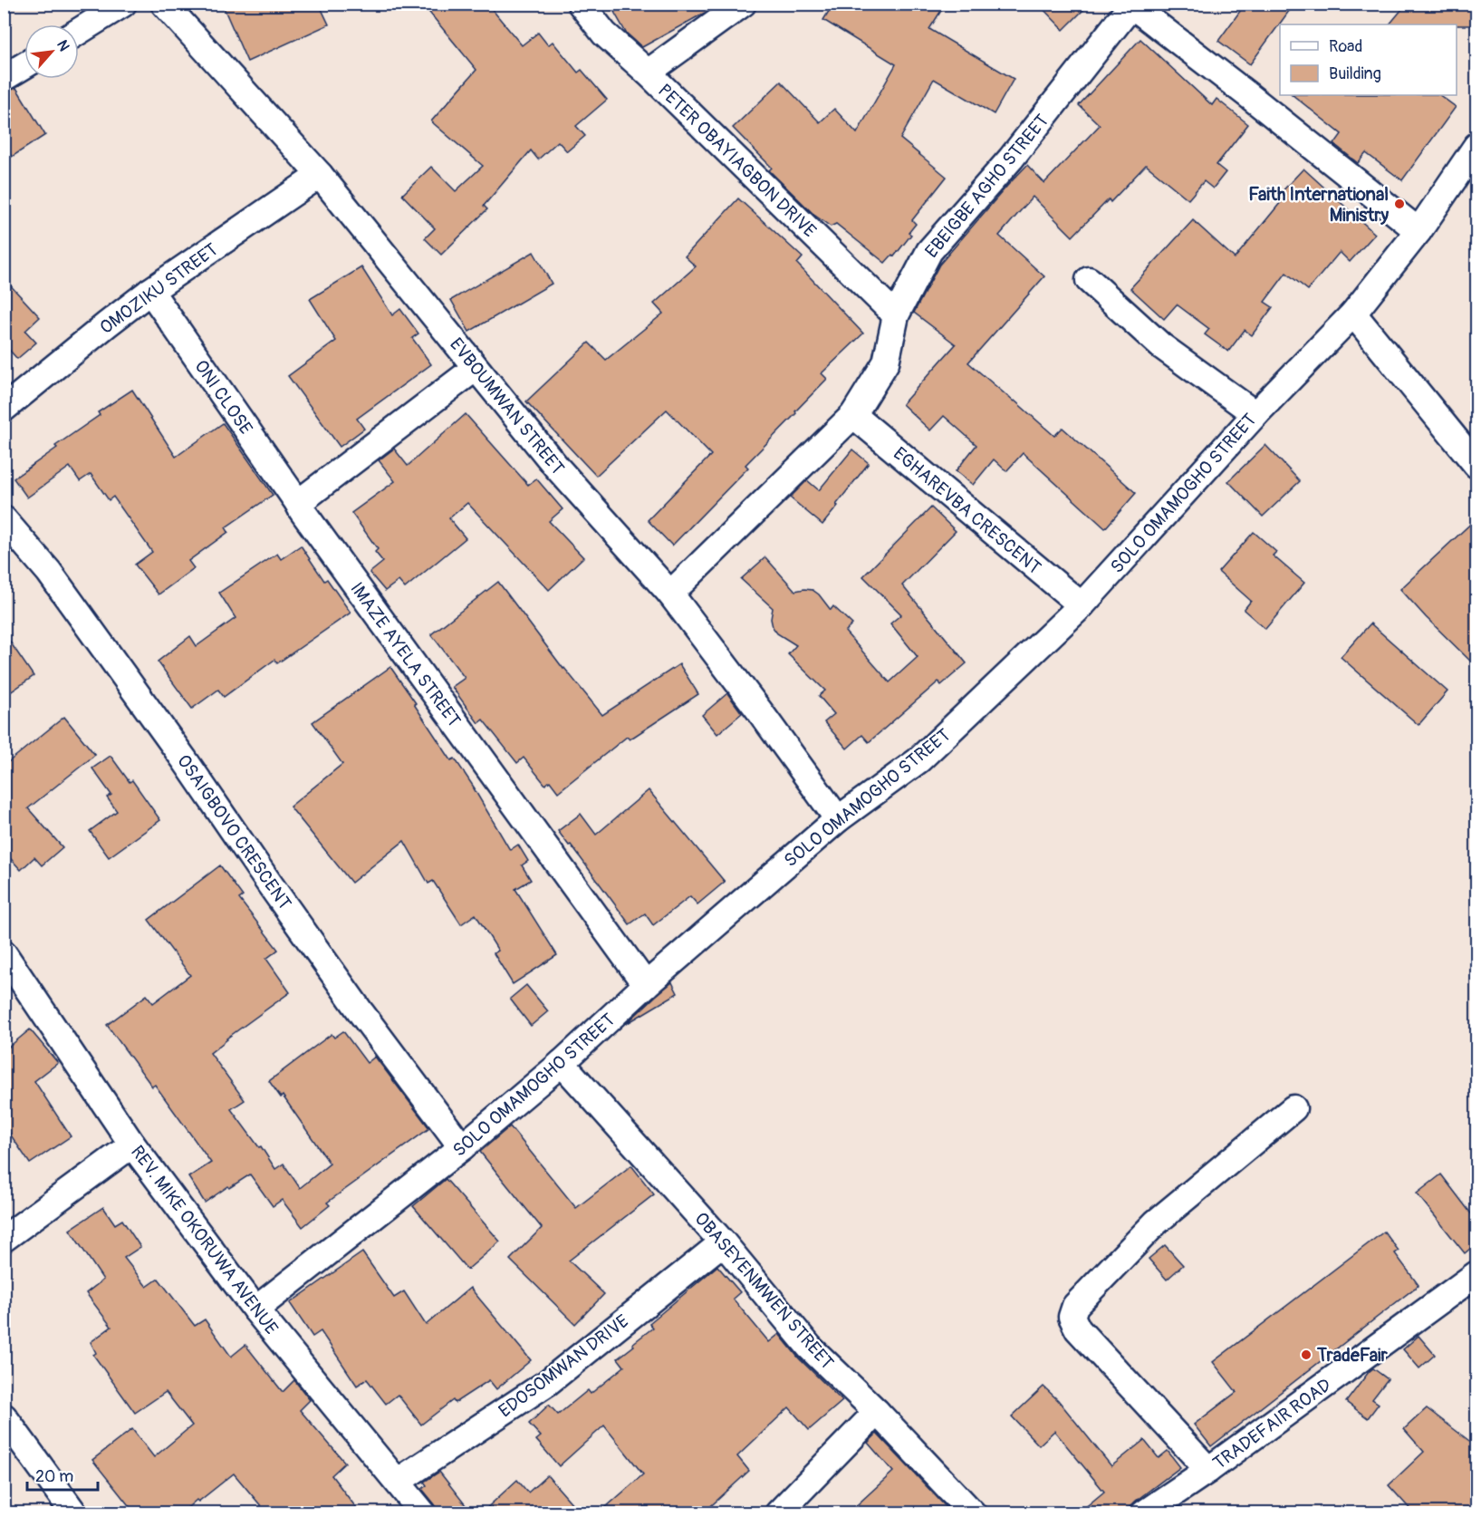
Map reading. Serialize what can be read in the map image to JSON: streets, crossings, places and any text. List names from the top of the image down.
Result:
{
  "streets": {
    "street": [
      "PETER OBAYIAGBON DRIVE",
      "EBEIGBE AGHO STREET",
      "OMOZIKU STREET",
      "ONI CLOSE",
      "EVBOUMWAN STREET",
      "SOLO OMAMOGHO STREET",
      "EGHAREVBA CRESCENT",
      "IMAZE AYELA STREET",
      "OSAIGBOVO CRESCENT",
      "REV. MIKE OKORUWA AVENUE",
      "OBASEYENMWEN STREET",
      "EDOSOMWAN DRIVE",
      "TRADEFAIR ROAD"
    ]
  },
  "crossings": [
    ["PETER OBAYIAGBON DRIVE", "EBEIGBE AGHO STREET"],
    ["EBEIGBE AGHO STREET", "EVBOUMWAN STREET"],
    ["EBEIGBE AGHO STREET", "EGHAREVBA CRESCENT"],
    ["OMOZIKU STREET", "ONI CLOSE"],
    ["OMOZIKU STREET", "EVBOUMWAN STREET"],
    ["ONI CLOSE", "IMAZE AYELA STREET"],
    ["EVBOUMWAN STREET", "SOLO OMAMOGHO STREET"],
    ["SOLO OMAMOGHO STREET", "EGHAREVBA CRESCENT"],
    ["SOLO OMAMOGHO STREET", "IMAZE AYELA STREET"],
    ["SOLO OMAMOGHO STREET", "OSAIGBOVO CRESCENT"],
    ["SOLO OMAMOGHO STREET", "REV. MIKE OKORUWA AVENUE"],
    ["SOLO OMAMOGHO STREET", "OBASEYENMWEN STREET"],
    ["REV. MIKE OKORUWA AVENUE", "EDOSOMWAN DRIVE"],
    ["OBASEYENMWEN STREET", "EDOSOMWAN DRIVE"]
  ],
  "places": ["Faith International Ministry", "TradeFair"],
  "legend": ["Road", "Building"],
  "scale_bar": "20 m",
  "north": "top right"
}
